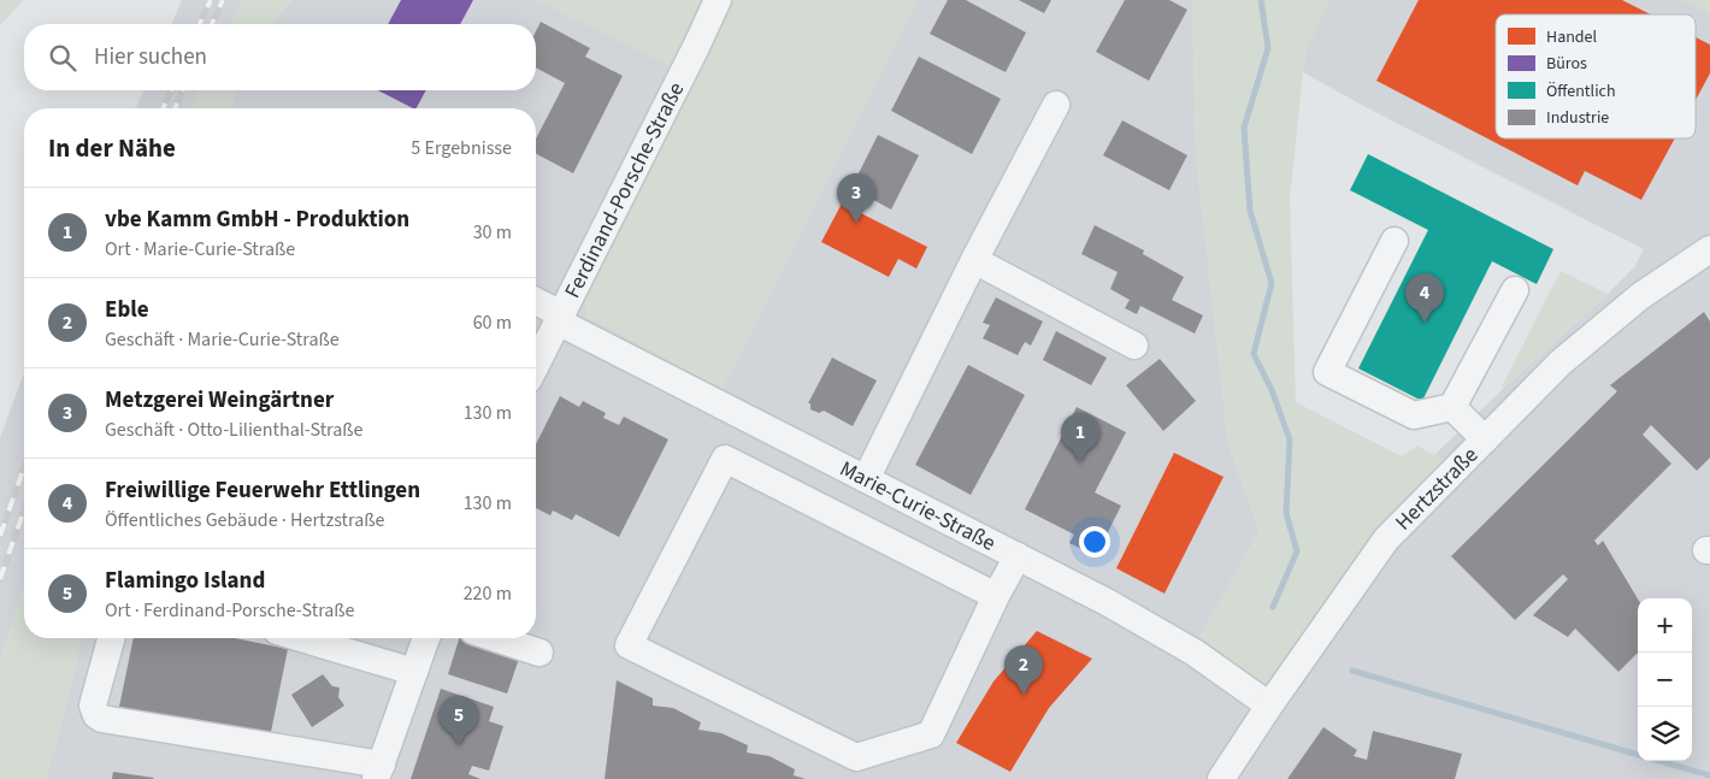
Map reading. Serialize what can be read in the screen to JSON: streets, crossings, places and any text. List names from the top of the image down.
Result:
{
  "streets": {
    "street": ["Ferdinand-Porsche-Straße", "Hertzstraße", "Marie-Curie-Straße"]
  },
  "crossings": [
    ["Ferdinand-Porsche-Straße", "Marie-Curie-Straße"],
    ["Hertzstraße", "Marie-Curie-Straße"]
  ],
  "legend": [
    "Handel",
    "Büros",
    "Öffentlich",
    "Industrie"
  ],
  "page": {
    "search": "Hier suchen",
    "heading": ["In der Nähe", "5 Ergebnisse"],
    "pins": [
      "3",
      "4",
      "1",
      "2",
      "5"
    ],
    "list": [
      {
        "mark": "1",
        "name": "vbe Kamm GmbH - Produktion",
        "note": "Ort · Marie-Curie-Straße",
        "value": "30 m"
      },
      {
        "mark": "2",
        "name": "Eble",
        "note": "Geschäft · Marie-Curie-Straße",
        "value": "60 m"
      },
      {
        "mark": "3",
        "name": "Metzgerei Weingärtner",
        "note": "Geschäft · Otto-Lilienthal-Straße",
        "value": "130 m"
      },
      {
        "mark": "4",
        "name": "Freiwillige Feuerwehr Ettlingen",
        "note": "Öffentliches Gebäude · Hertzstraße",
        "value": "130 m"
      },
      {
        "mark": "5",
        "name": "Flamingo Island",
        "note": "Ort · Ferdinand-Porsche-Straße",
        "value": "220 m"
      }
    ],
    "map_buttons": ["+", "−"]
  }
}
